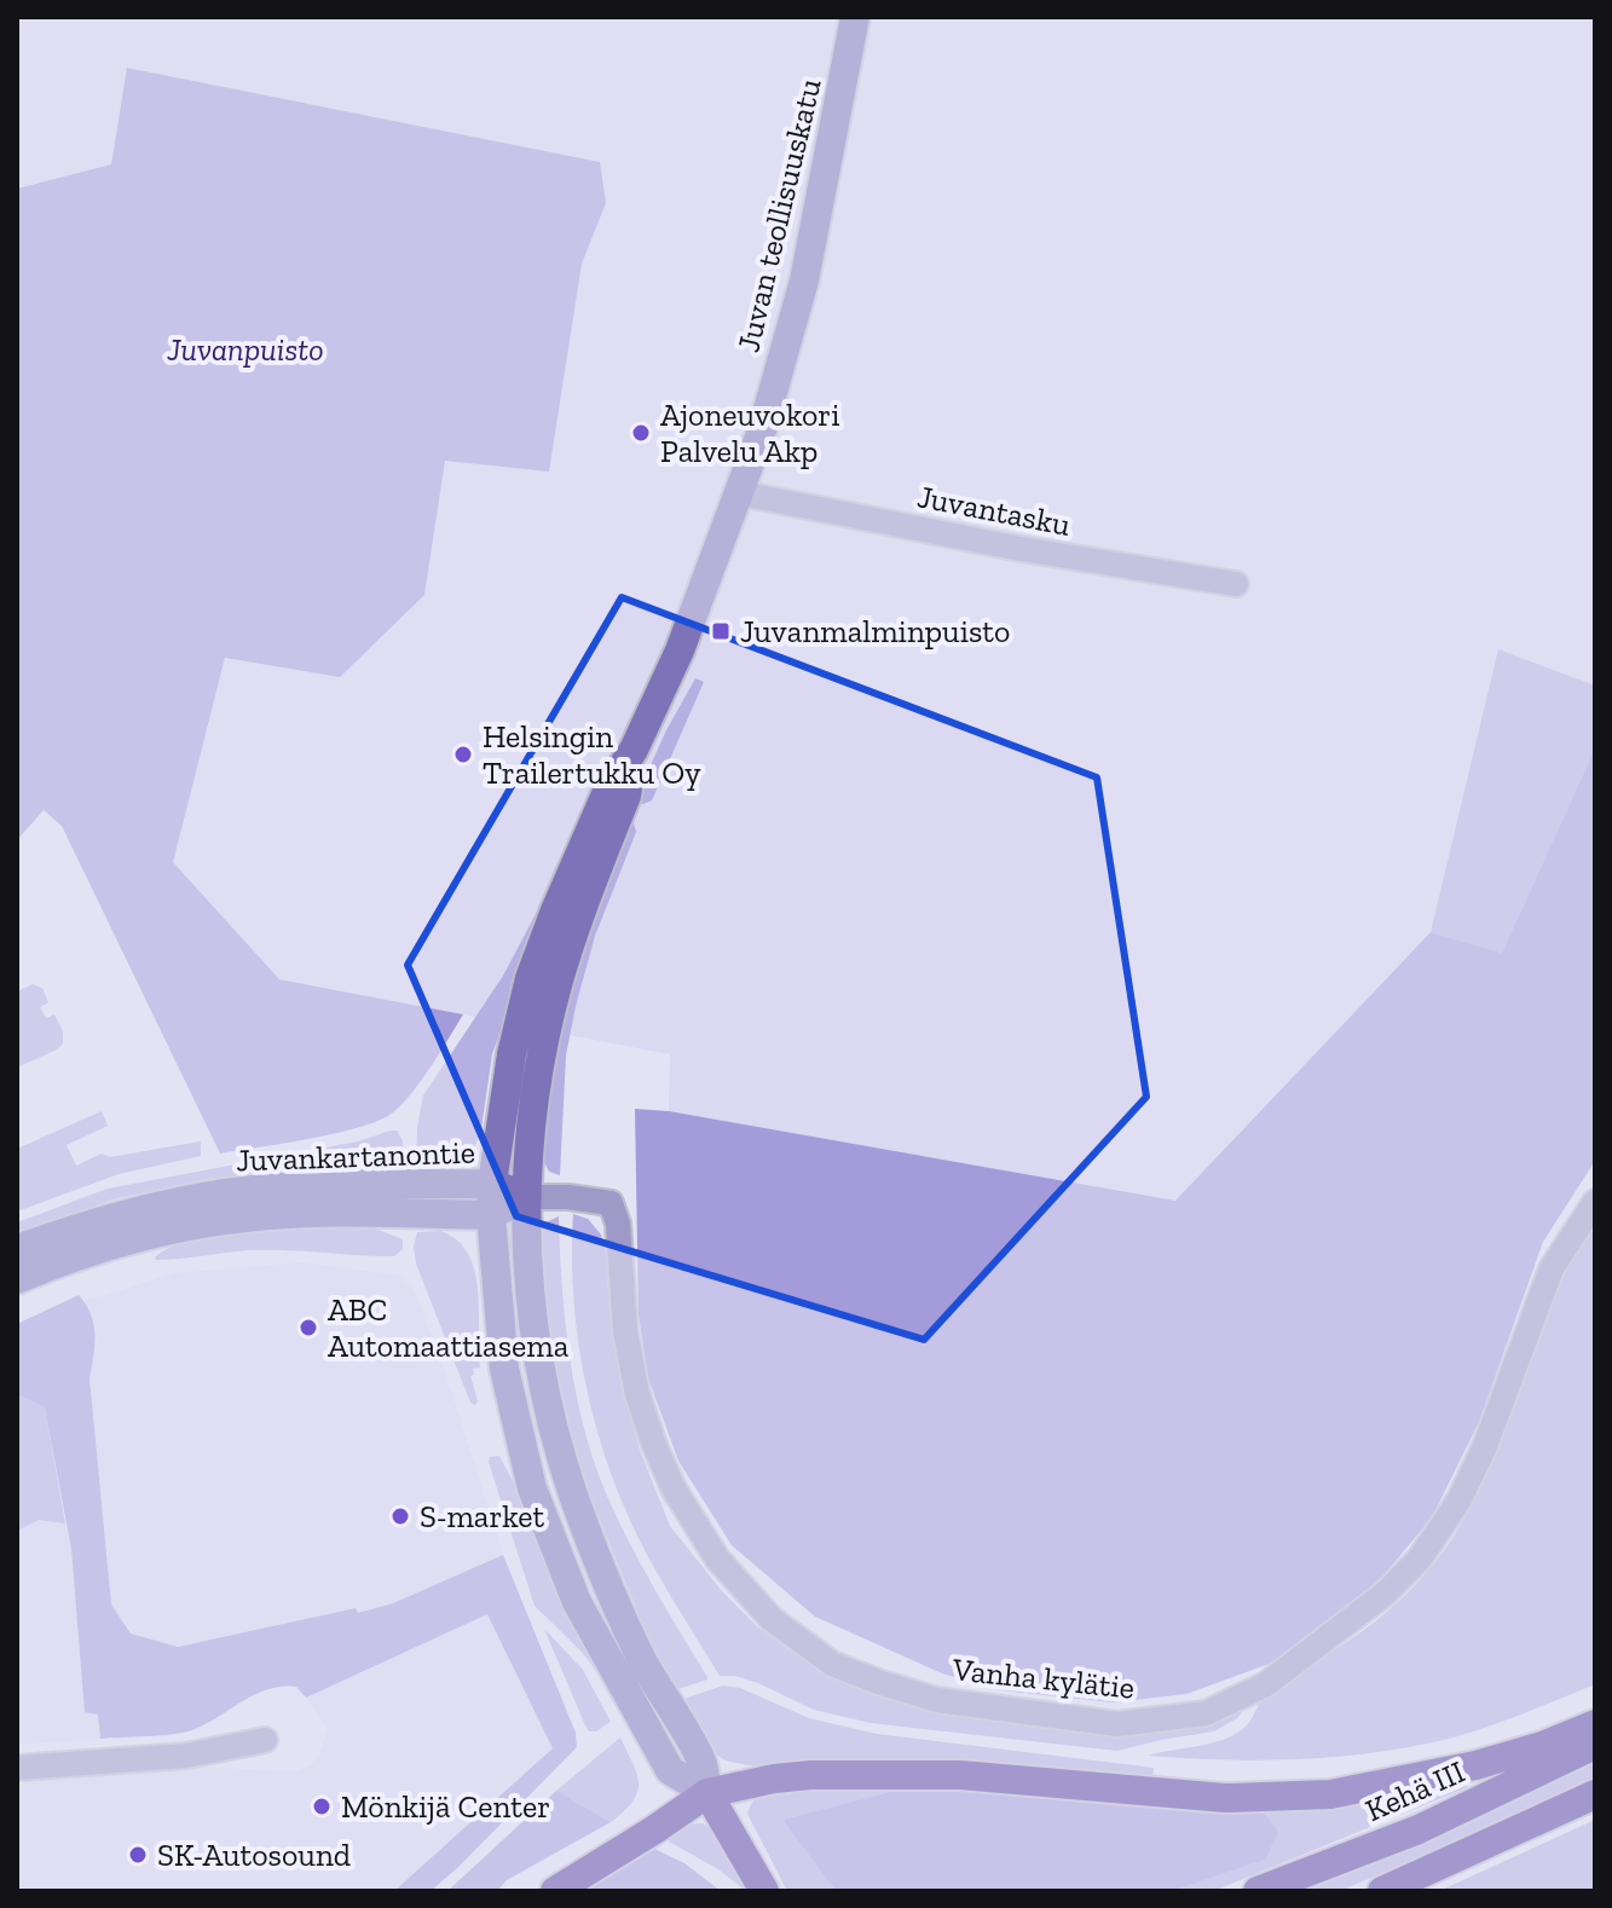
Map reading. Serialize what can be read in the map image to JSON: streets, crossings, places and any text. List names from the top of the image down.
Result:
{
  "streets": {
    "highway": ["Kehä III"],
    "main road": ["Juvan teollisuuskatu", "Juvankartanontie"],
    "street": ["Juvantasku", "Vanha kylätie"]
  },
  "crossings": [
    ["Juvan teollisuuskatu", "Juvantasku"],
    ["Juvan teollisuuskatu", "Juvankartanontie"],
    ["Juvan teollisuuskatu", "Vanha kylätie"],
    ["Juvankartanontie", "Vanha kylätie"]
  ],
  "parks": ["Juvanpuisto"],
  "places": {
    "other": [
      "Ajoneuvokori Palvelu Akp",
      "Helsingin Trailertukku Oy",
      "ABC Automaattiasema",
      "S-market",
      "Mönkijä Center",
      "SK-Autosound"
    ],
    "transit": ["Juvanmalminpuisto"]
  }
}
